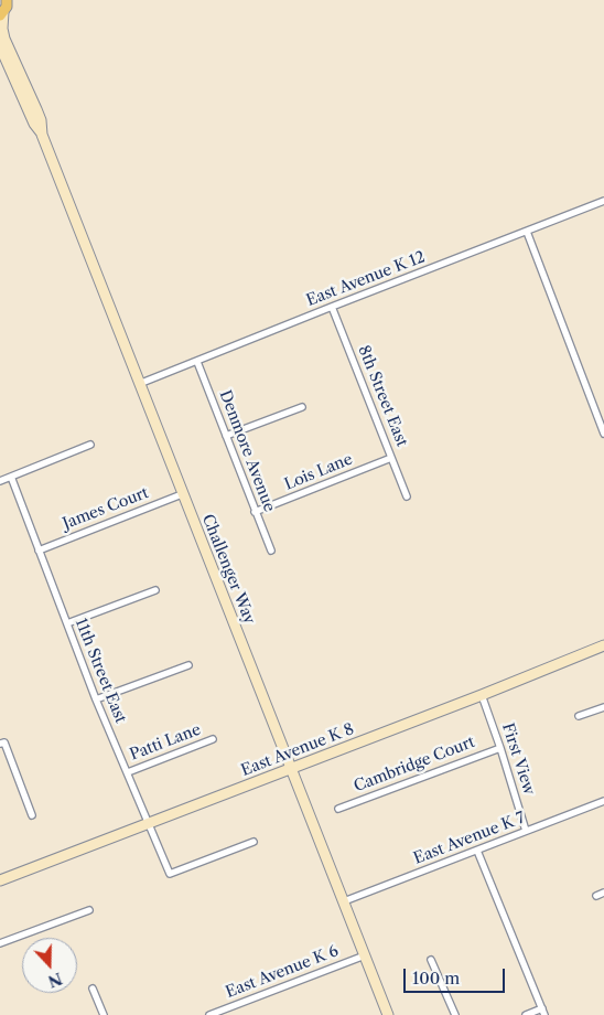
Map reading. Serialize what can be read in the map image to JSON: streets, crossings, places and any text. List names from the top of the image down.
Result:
{
  "streets": {
    "main road": ["Challenger Way", "East Avenue K 8"],
    "street": [
      "East Avenue K 12",
      "8th Street East",
      "Denmore Avenue",
      "Lois Lane",
      "James Court",
      "11th Street East",
      "Patti Lane",
      "First View",
      "Cambridge Court",
      "East Avenue K 7",
      "East Avenue K 6"
    ]
  },
  "crossings": [
    ["East Avenue K 12", "8th Street East"],
    ["East Avenue K 12", "Denmore Avenue"],
    ["East Avenue K 12", "Challenger Way"],
    ["8th Street East", "Lois Lane"],
    ["Denmore Avenue", "Lois Lane"],
    ["James Court", "Challenger Way"],
    ["James Court", "11th Street East"],
    ["Challenger Way", "East Avenue K 8"],
    ["Challenger Way", "East Avenue K 7"],
    ["Challenger Way", "East Avenue K 6"],
    ["11th Street East", "Patti Lane"],
    ["11th Street East", "East Avenue K 8"],
    ["East Avenue K 8", "First View"],
    ["First View", "Cambridge Court"],
    ["First View", "East Avenue K 7"]
  ],
  "scale_bar": "100 m",
  "north": "bottom"
}
